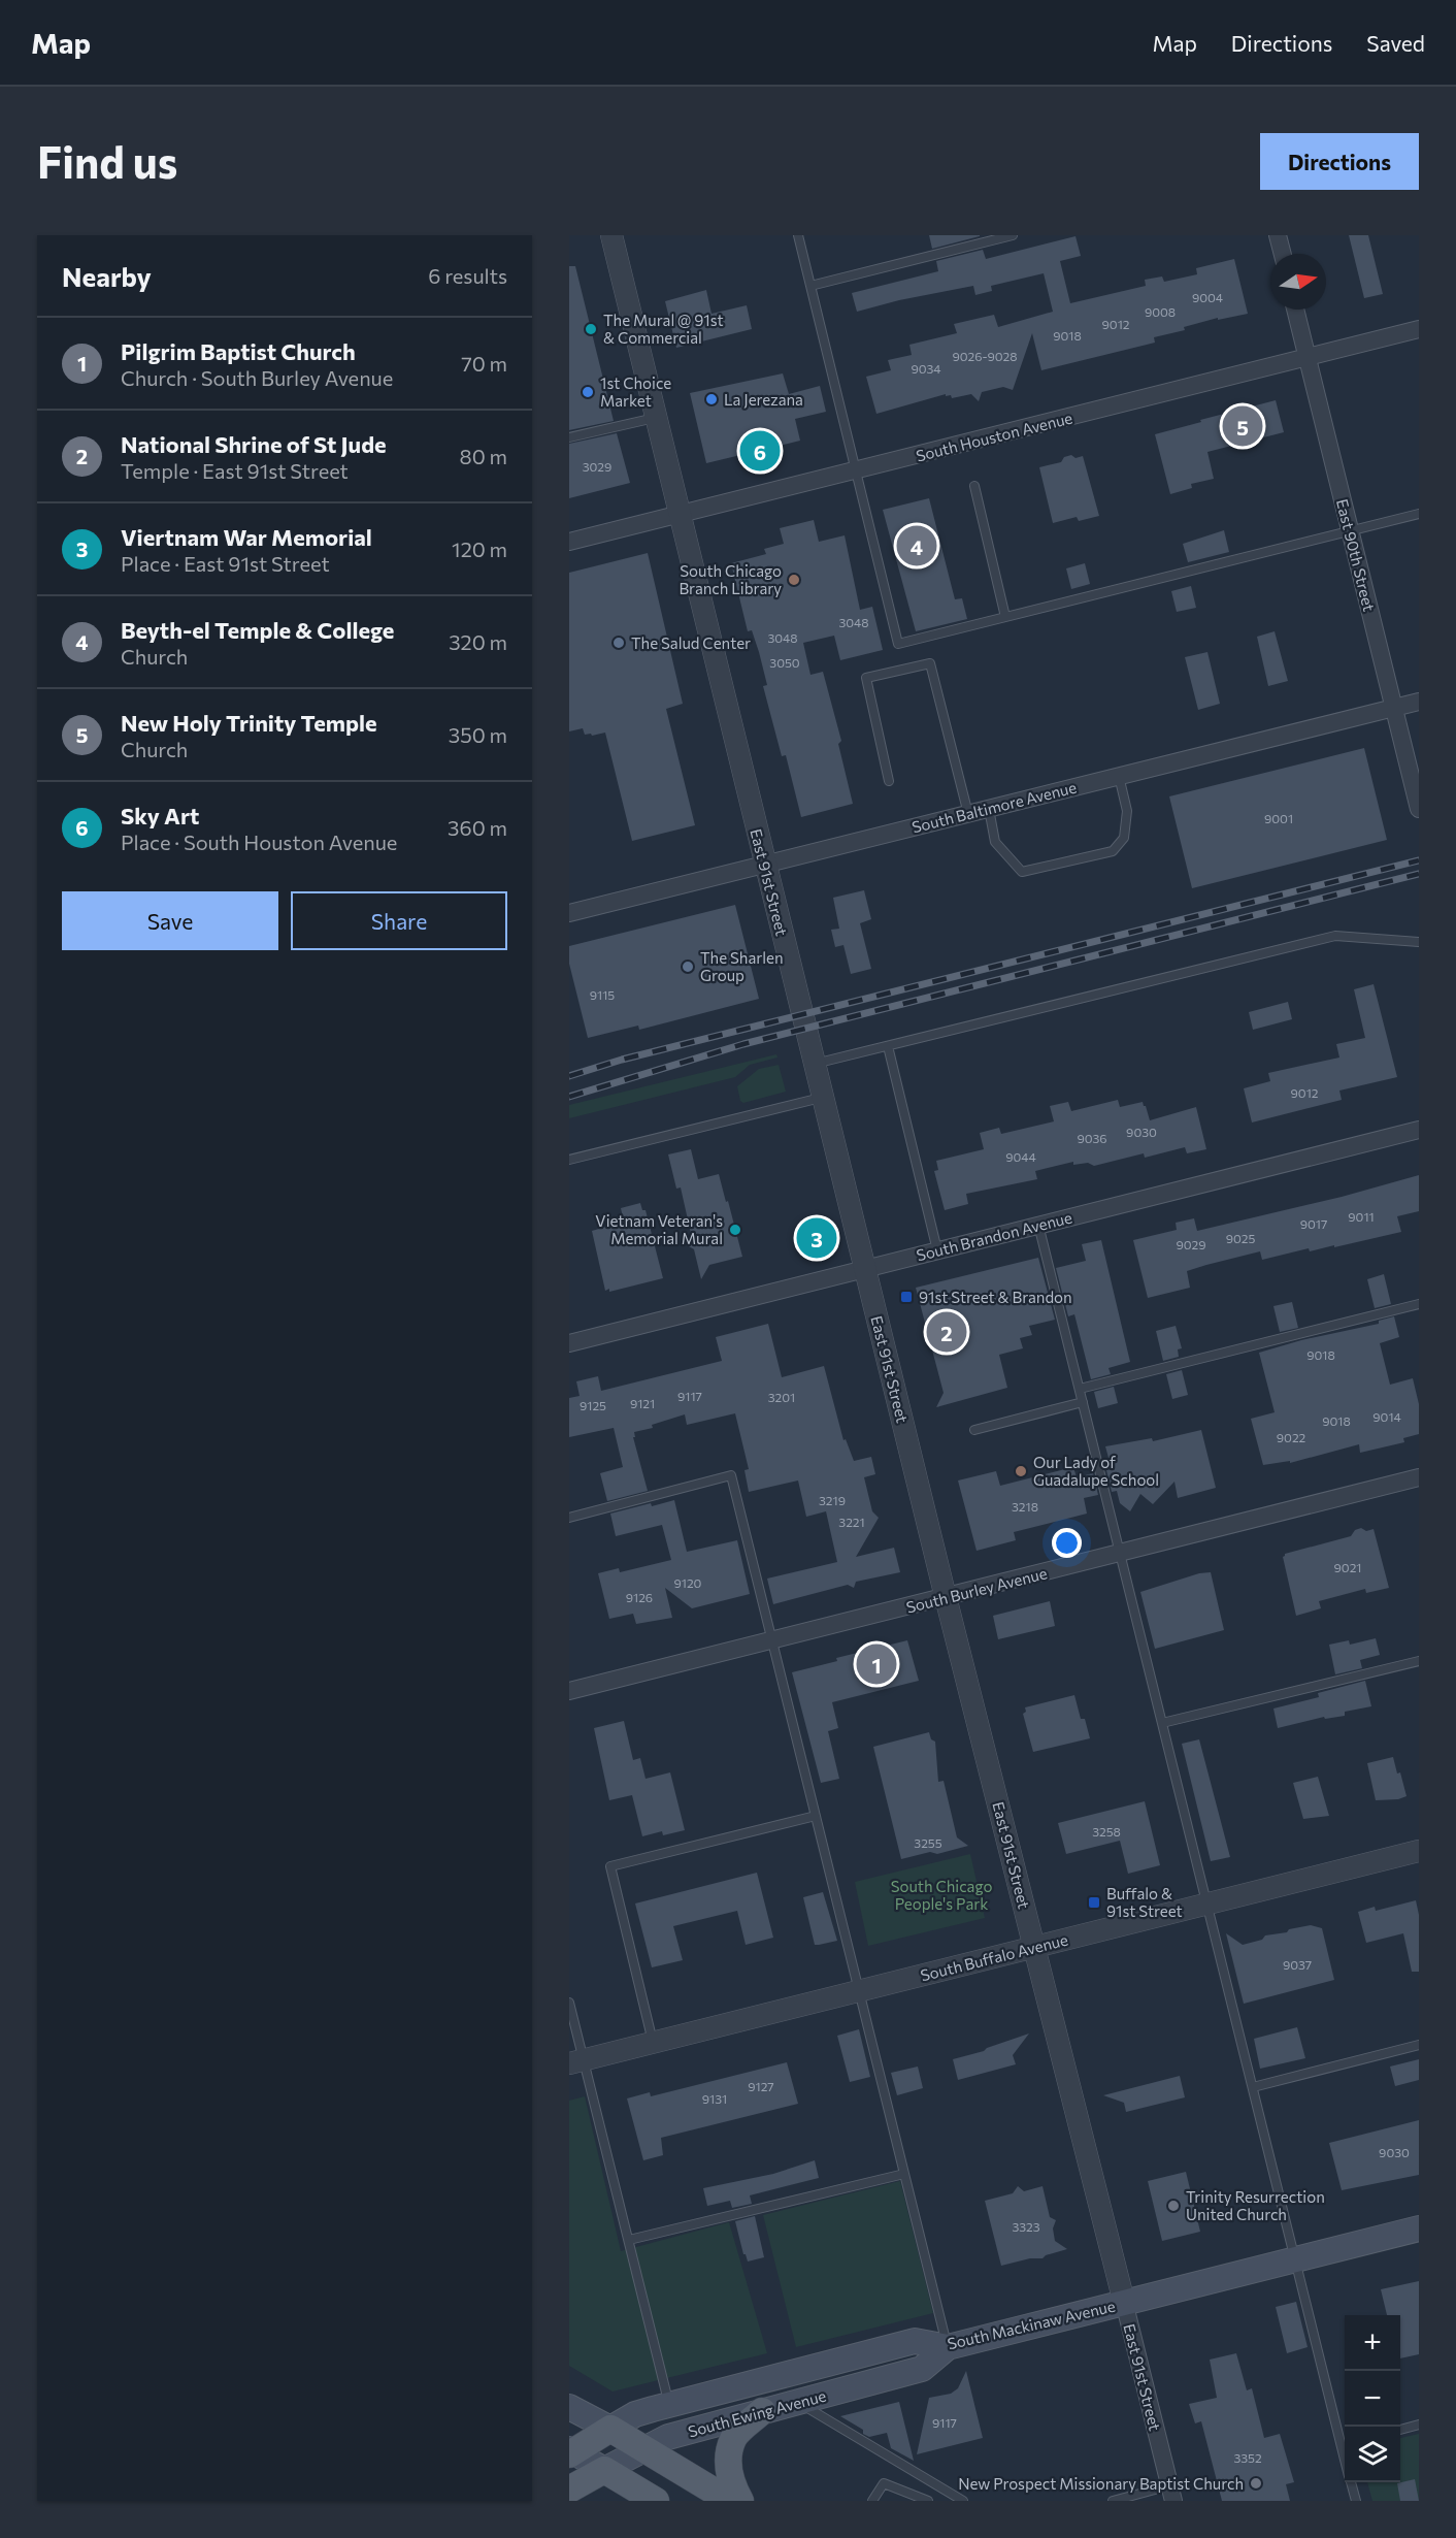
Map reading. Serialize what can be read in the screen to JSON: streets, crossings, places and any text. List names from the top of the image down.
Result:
{
  "streets": {
    "main road": ["South Mackinaw Avenue", "South Ewing Avenue"],
    "street": [
      "South Houston Avenue",
      "East 90th Street",
      "South Baltimore Avenue",
      "East 91st Street",
      "South Brandon Avenue",
      "South Burley Avenue",
      "South Buffalo Avenue"
    ]
  },
  "crossings": [
    ["South Houston Avenue", "East 90th Street"],
    ["South Houston Avenue", "East 91st Street"],
    ["East 90th Street", "South Baltimore Avenue"],
    ["South Baltimore Avenue", "East 91st Street"],
    ["East 91st Street", "South Brandon Avenue"],
    ["East 91st Street", "South Burley Avenue"],
    ["East 91st Street", "South Buffalo Avenue"],
    ["East 91st Street", "South Mackinaw Avenue"],
    ["South Mackinaw Avenue", "South Ewing Avenue"]
  ],
  "parks": ["South Chicago People's Park"],
  "places": {
    "other": [
      "The Mural @ 91st & Commercial",
      "1st Choice Market",
      "La Jerezana",
      "South Chicago Branch Library",
      "The Salud Center",
      "The Sharlen Group",
      "Vietnam Veteran's Memorial Mural",
      "Our Lady of Guadalupe School",
      "Trinity Resurrection United Church",
      "New Prospect Missionary Baptist Church"
    ],
    "transit": ["91st Street & Brandon", "Buffalo & 91st Street"]
  },
  "house_numbers": [
    "9004",
    "9008",
    "9012",
    "9018",
    "9026-9028",
    "9034",
    "3029",
    "3048",
    "3048",
    "3050",
    "9001",
    "9115",
    "9012",
    "9030",
    "9036",
    "9044",
    "9011",
    "9017",
    "9025",
    "9029",
    "9018",
    "9117",
    "3201",
    "9121",
    "9125",
    "9014",
    "9018",
    "9022",
    "3219",
    "3218",
    "3221",
    "9021",
    "9120",
    "9126",
    "3258",
    "3255",
    "9037",
    "9127",
    "9131",
    "9030",
    "3323",
    "9117",
    "3352"
  ],
  "north": "right",
  "page": {
    "header": "Map",
    "nav": ["Map", "Directions", "Saved"],
    "buttons": [
      "Directions",
      ["Save", "Share"]
    ],
    "title": "Find us",
    "heading": ["Nearby", "6 results"],
    "list": [
      {
        "mark": "1",
        "name": "Pilgrim Baptist Church",
        "note": "Church · South Burley Avenue",
        "value": "70 m"
      },
      {
        "mark": "2",
        "name": "National Shrine of St Jude",
        "note": "Temple · East 91st Street",
        "value": "80 m"
      },
      {
        "mark": "3",
        "name": "Viertnam War Memorial",
        "note": "Place · East 91st Street",
        "value": "120 m"
      },
      {
        "mark": "4",
        "name": "Beyth-el Temple & College",
        "note": "Church",
        "value": "320 m"
      },
      {
        "mark": "5",
        "name": "New Holy Trinity Temple",
        "note": "Church",
        "value": "350 m"
      },
      {
        "mark": "6",
        "name": "Sky Art",
        "note": "Place · South Houston Avenue",
        "value": "360 m"
      }
    ],
    "pins": [
      "5",
      "6",
      "4",
      "3",
      "2",
      "1"
    ],
    "map_buttons": ["+", "−"]
  }
}
